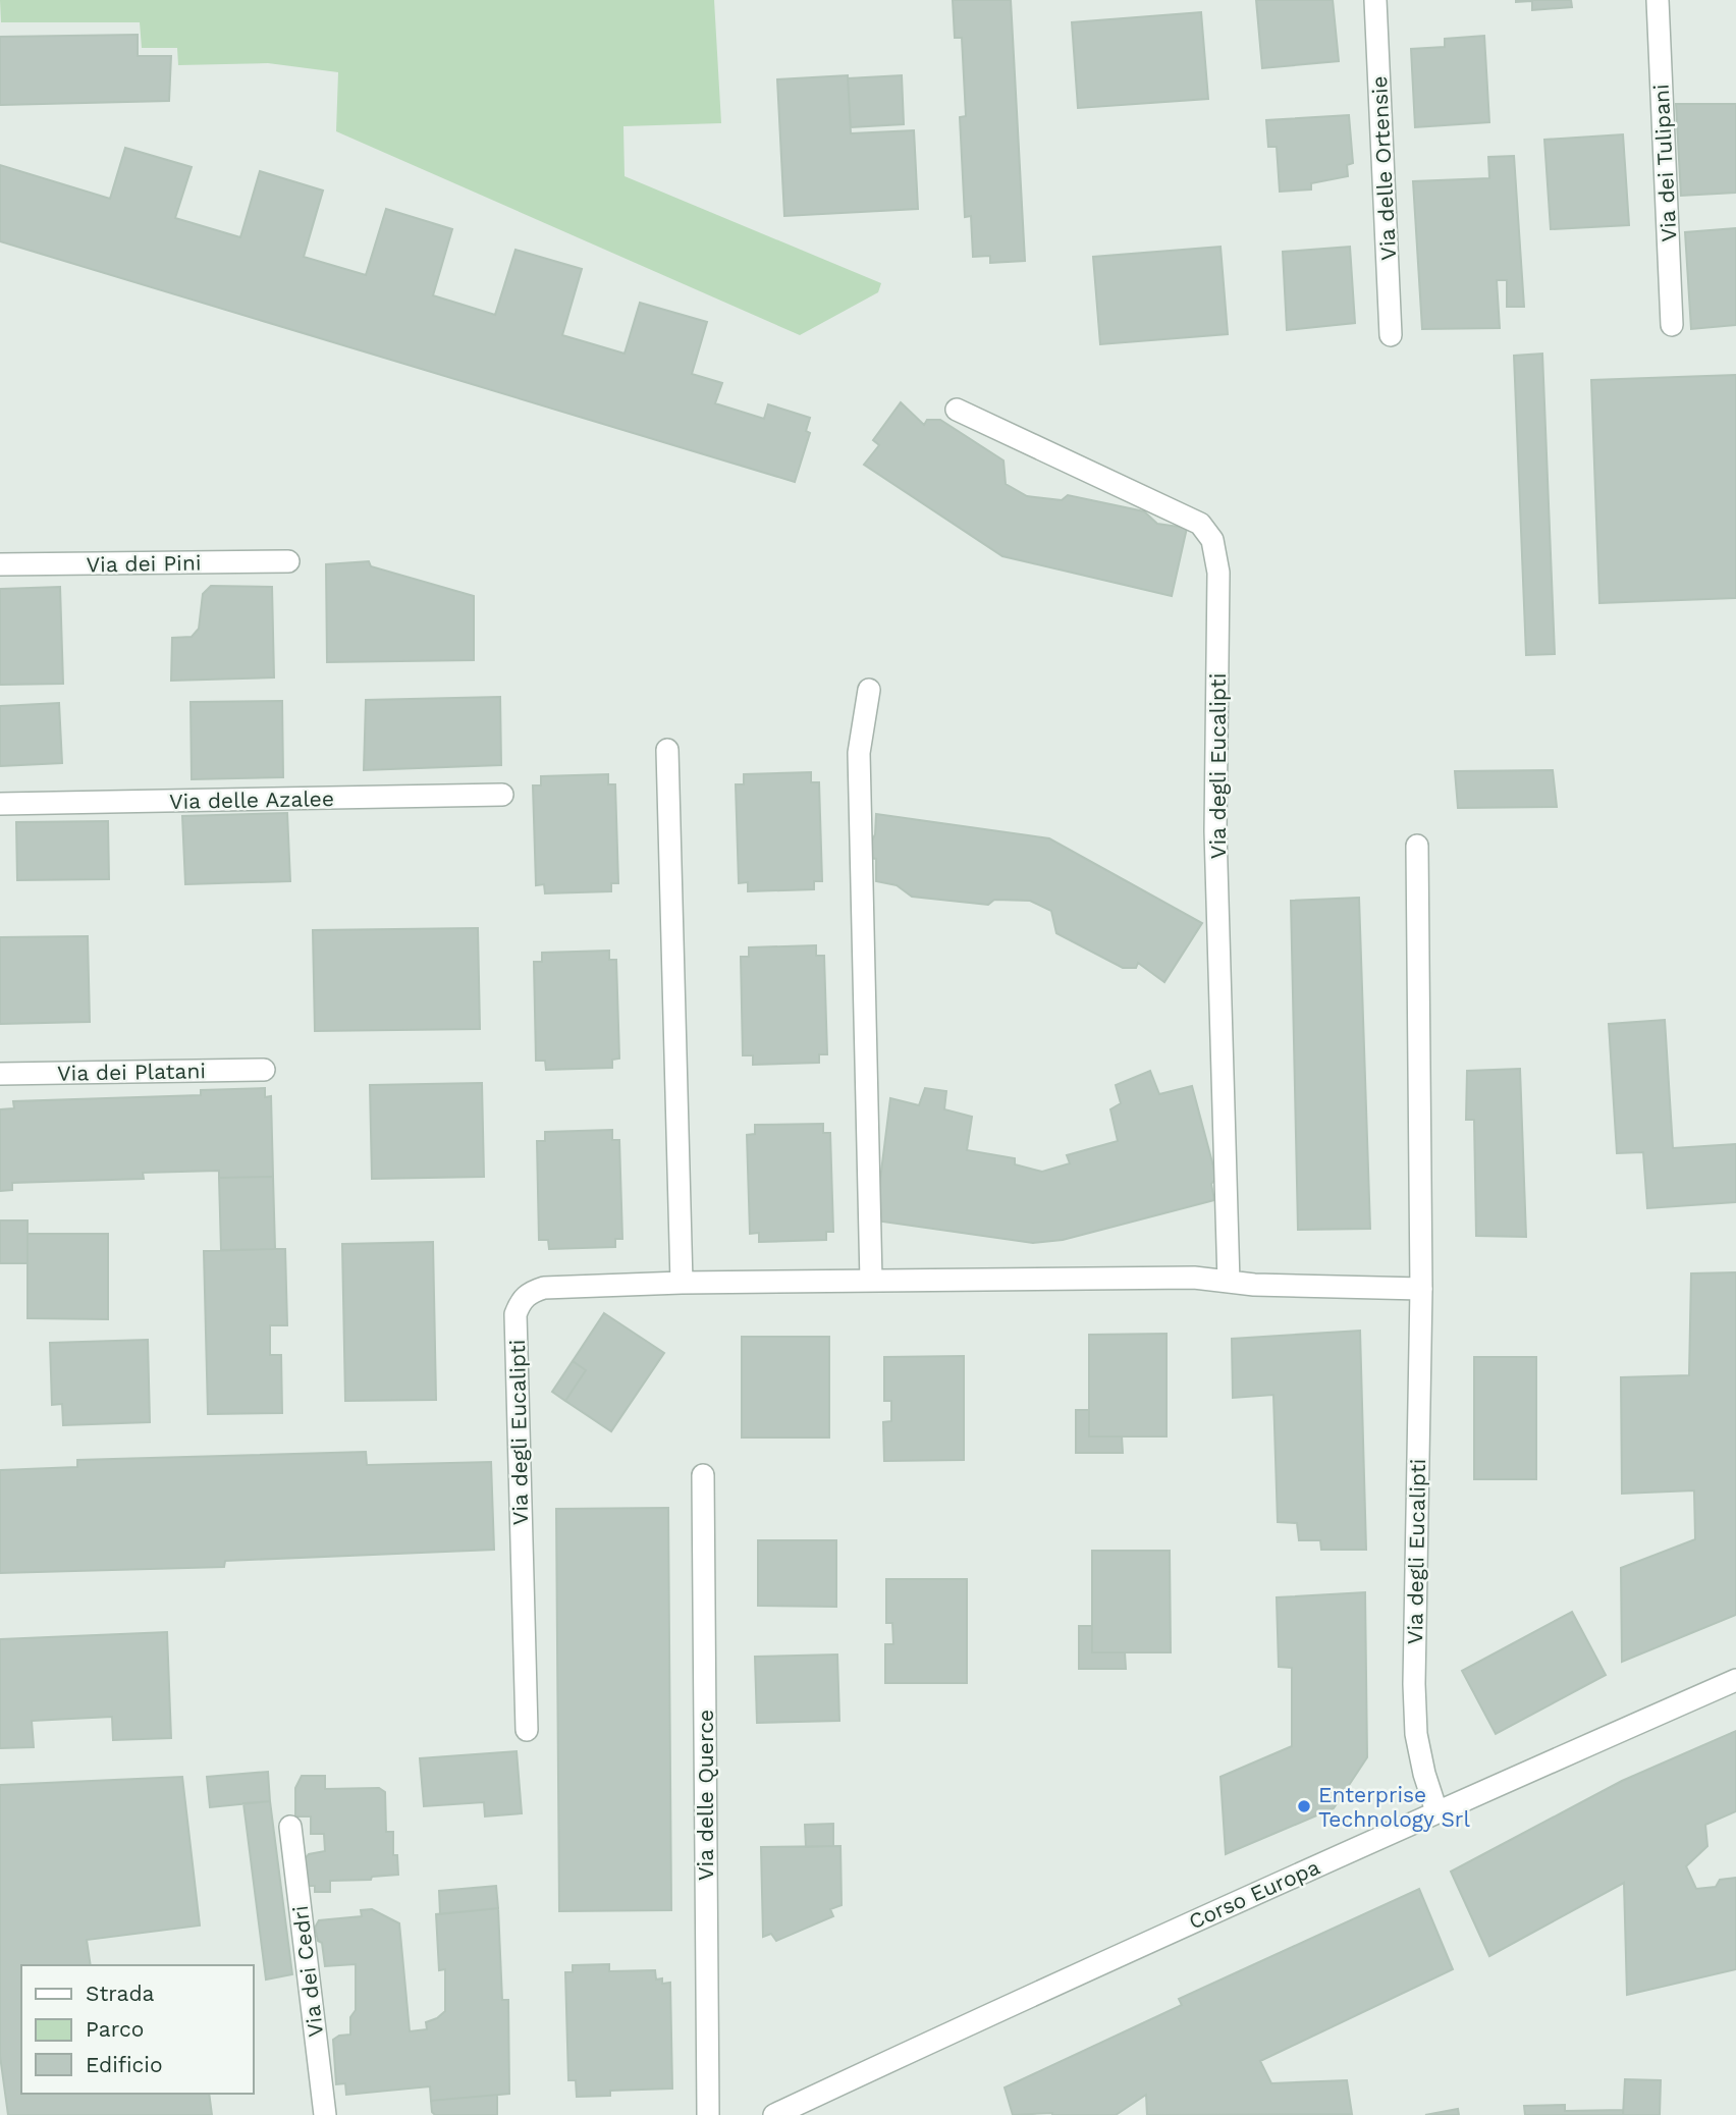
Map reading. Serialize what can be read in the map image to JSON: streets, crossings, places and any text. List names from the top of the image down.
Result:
{
  "streets": {
    "street": [
      "Via dei Tulipani",
      "Via delle Ortensie",
      "Via dei Pini",
      "Via degli Eucalipti",
      "Via delle Azalee",
      "Via dei Platani",
      "Via delle Querce",
      "Corso Europa",
      "Via dei Cedri"
    ]
  },
  "crossings": [
    ["Via degli Eucalipti", "Corso Europa"]
  ],
  "places": ["Enterprise Technology Srl"],
  "legend": ["Strada", "Parco", "Edificio"]
}
